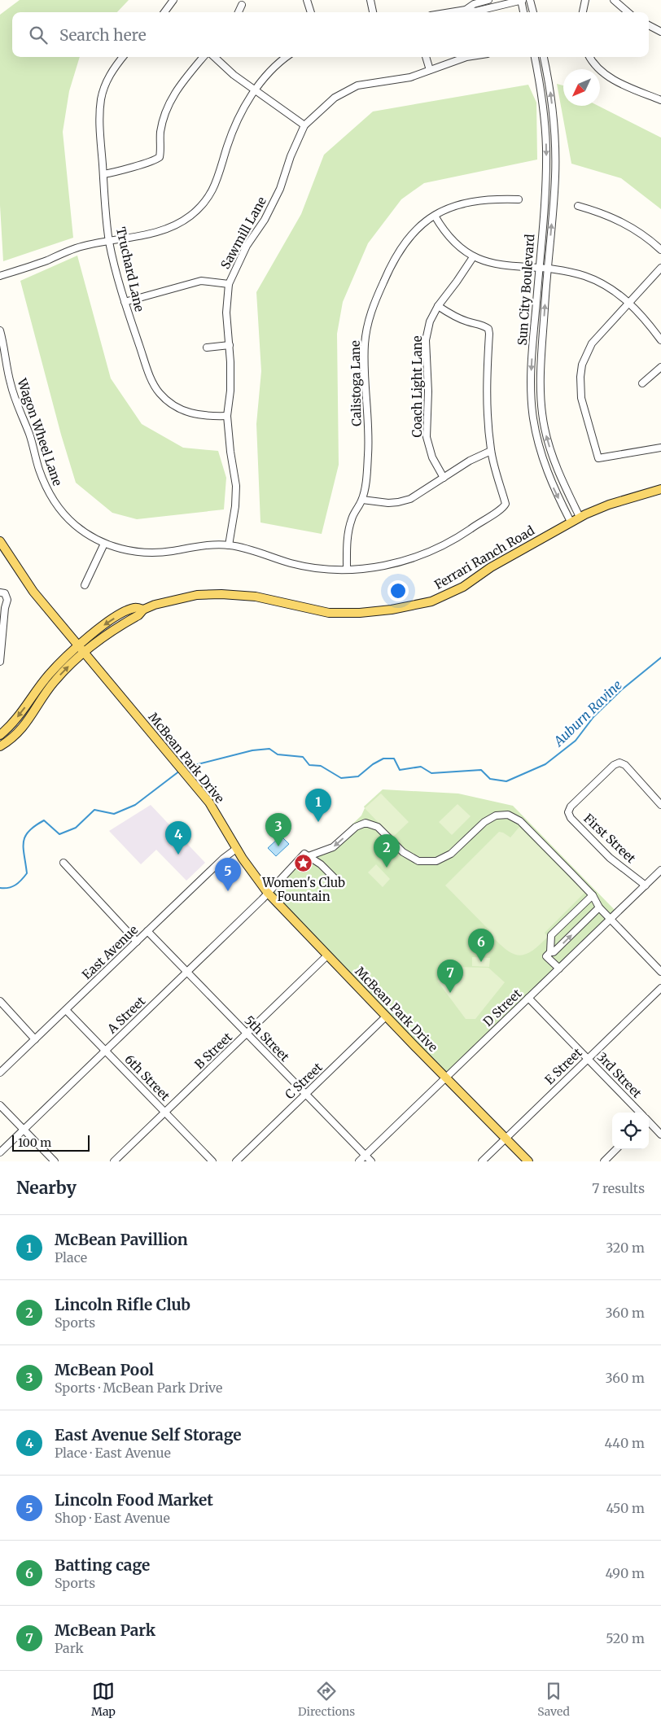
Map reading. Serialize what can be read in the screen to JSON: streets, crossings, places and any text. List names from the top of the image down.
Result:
{
  "streets": {
    "main road": ["Ferrari Ranch Road", "McBean Park Drive"],
    "street": [
      "Sawmill Lane",
      "Truchard Lane",
      "Sun City Boulevard",
      "Calistoga Lane",
      "Coach Light Lane",
      "Wagon Wheel Lane",
      "First Street",
      "East Avenue",
      "D Street",
      "A Street",
      "5th Street",
      "B Street",
      "E Street",
      "3rd Street",
      "6th Street",
      "C Street"
    ]
  },
  "crossings": [
    ["Sawmill Lane", "Truchard Lane"],
    ["Sawmill Lane", "Wagon Wheel Lane"],
    ["Sun City Boulevard", "Ferrari Ranch Road"],
    ["Calistoga Lane", "Wagon Wheel Lane"],
    ["Coach Light Lane", "Wagon Wheel Lane"],
    ["Ferrari Ranch Road", "McBean Park Drive"],
    ["McBean Park Drive", "East Avenue"],
    ["McBean Park Drive", "D Street"],
    ["McBean Park Drive", "A Street"],
    ["McBean Park Drive", "B Street"],
    ["McBean Park Drive", "E Street"],
    ["McBean Park Drive", "C Street"],
    ["First Street", "D Street"],
    ["East Avenue", "5th Street"],
    ["East Avenue", "6th Street"],
    ["D Street", "5th Street"],
    ["D Street", "3rd Street"],
    ["A Street", "5th Street"],
    ["A Street", "6th Street"],
    ["5th Street", "B Street"],
    ["5th Street", "C Street"],
    ["B Street", "6th Street"],
    ["E Street", "3rd Street"]
  ],
  "water": ["Auburn Ravine"],
  "places": {
    "place": ["Women's Club Fountain"]
  },
  "scale_bar": "100 m",
  "north": "bottom left",
  "page": {
    "search": "Search here",
    "pins": [
      "1",
      "3",
      "4",
      "2",
      "5",
      "6",
      "7"
    ],
    "scale": "100 m",
    "heading": ["Nearby", "7 results"],
    "list": [
      {
        "mark": "1",
        "name": "McBean Pavillion",
        "note": "Place",
        "value": "320 m"
      },
      {
        "mark": "2",
        "name": "Lincoln Rifle Club",
        "note": "Sports",
        "value": "360 m"
      },
      {
        "mark": "3",
        "name": "McBean Pool",
        "note": "Sports · McBean Park Drive",
        "value": "360 m"
      },
      {
        "mark": "4",
        "name": "East Avenue Self Storage",
        "note": "Place · East Avenue",
        "value": "440 m"
      },
      {
        "mark": "5",
        "name": "Lincoln Food Market",
        "note": "Shop · East Avenue",
        "value": "450 m"
      },
      {
        "mark": "6",
        "name": "Batting cage",
        "note": "Sports",
        "value": "490 m"
      },
      {
        "mark": "7",
        "name": "McBean Park",
        "note": "Park",
        "value": "520 m"
      }
    ],
    "nav": ["Map", "Directions", "Saved"]
  }
}
